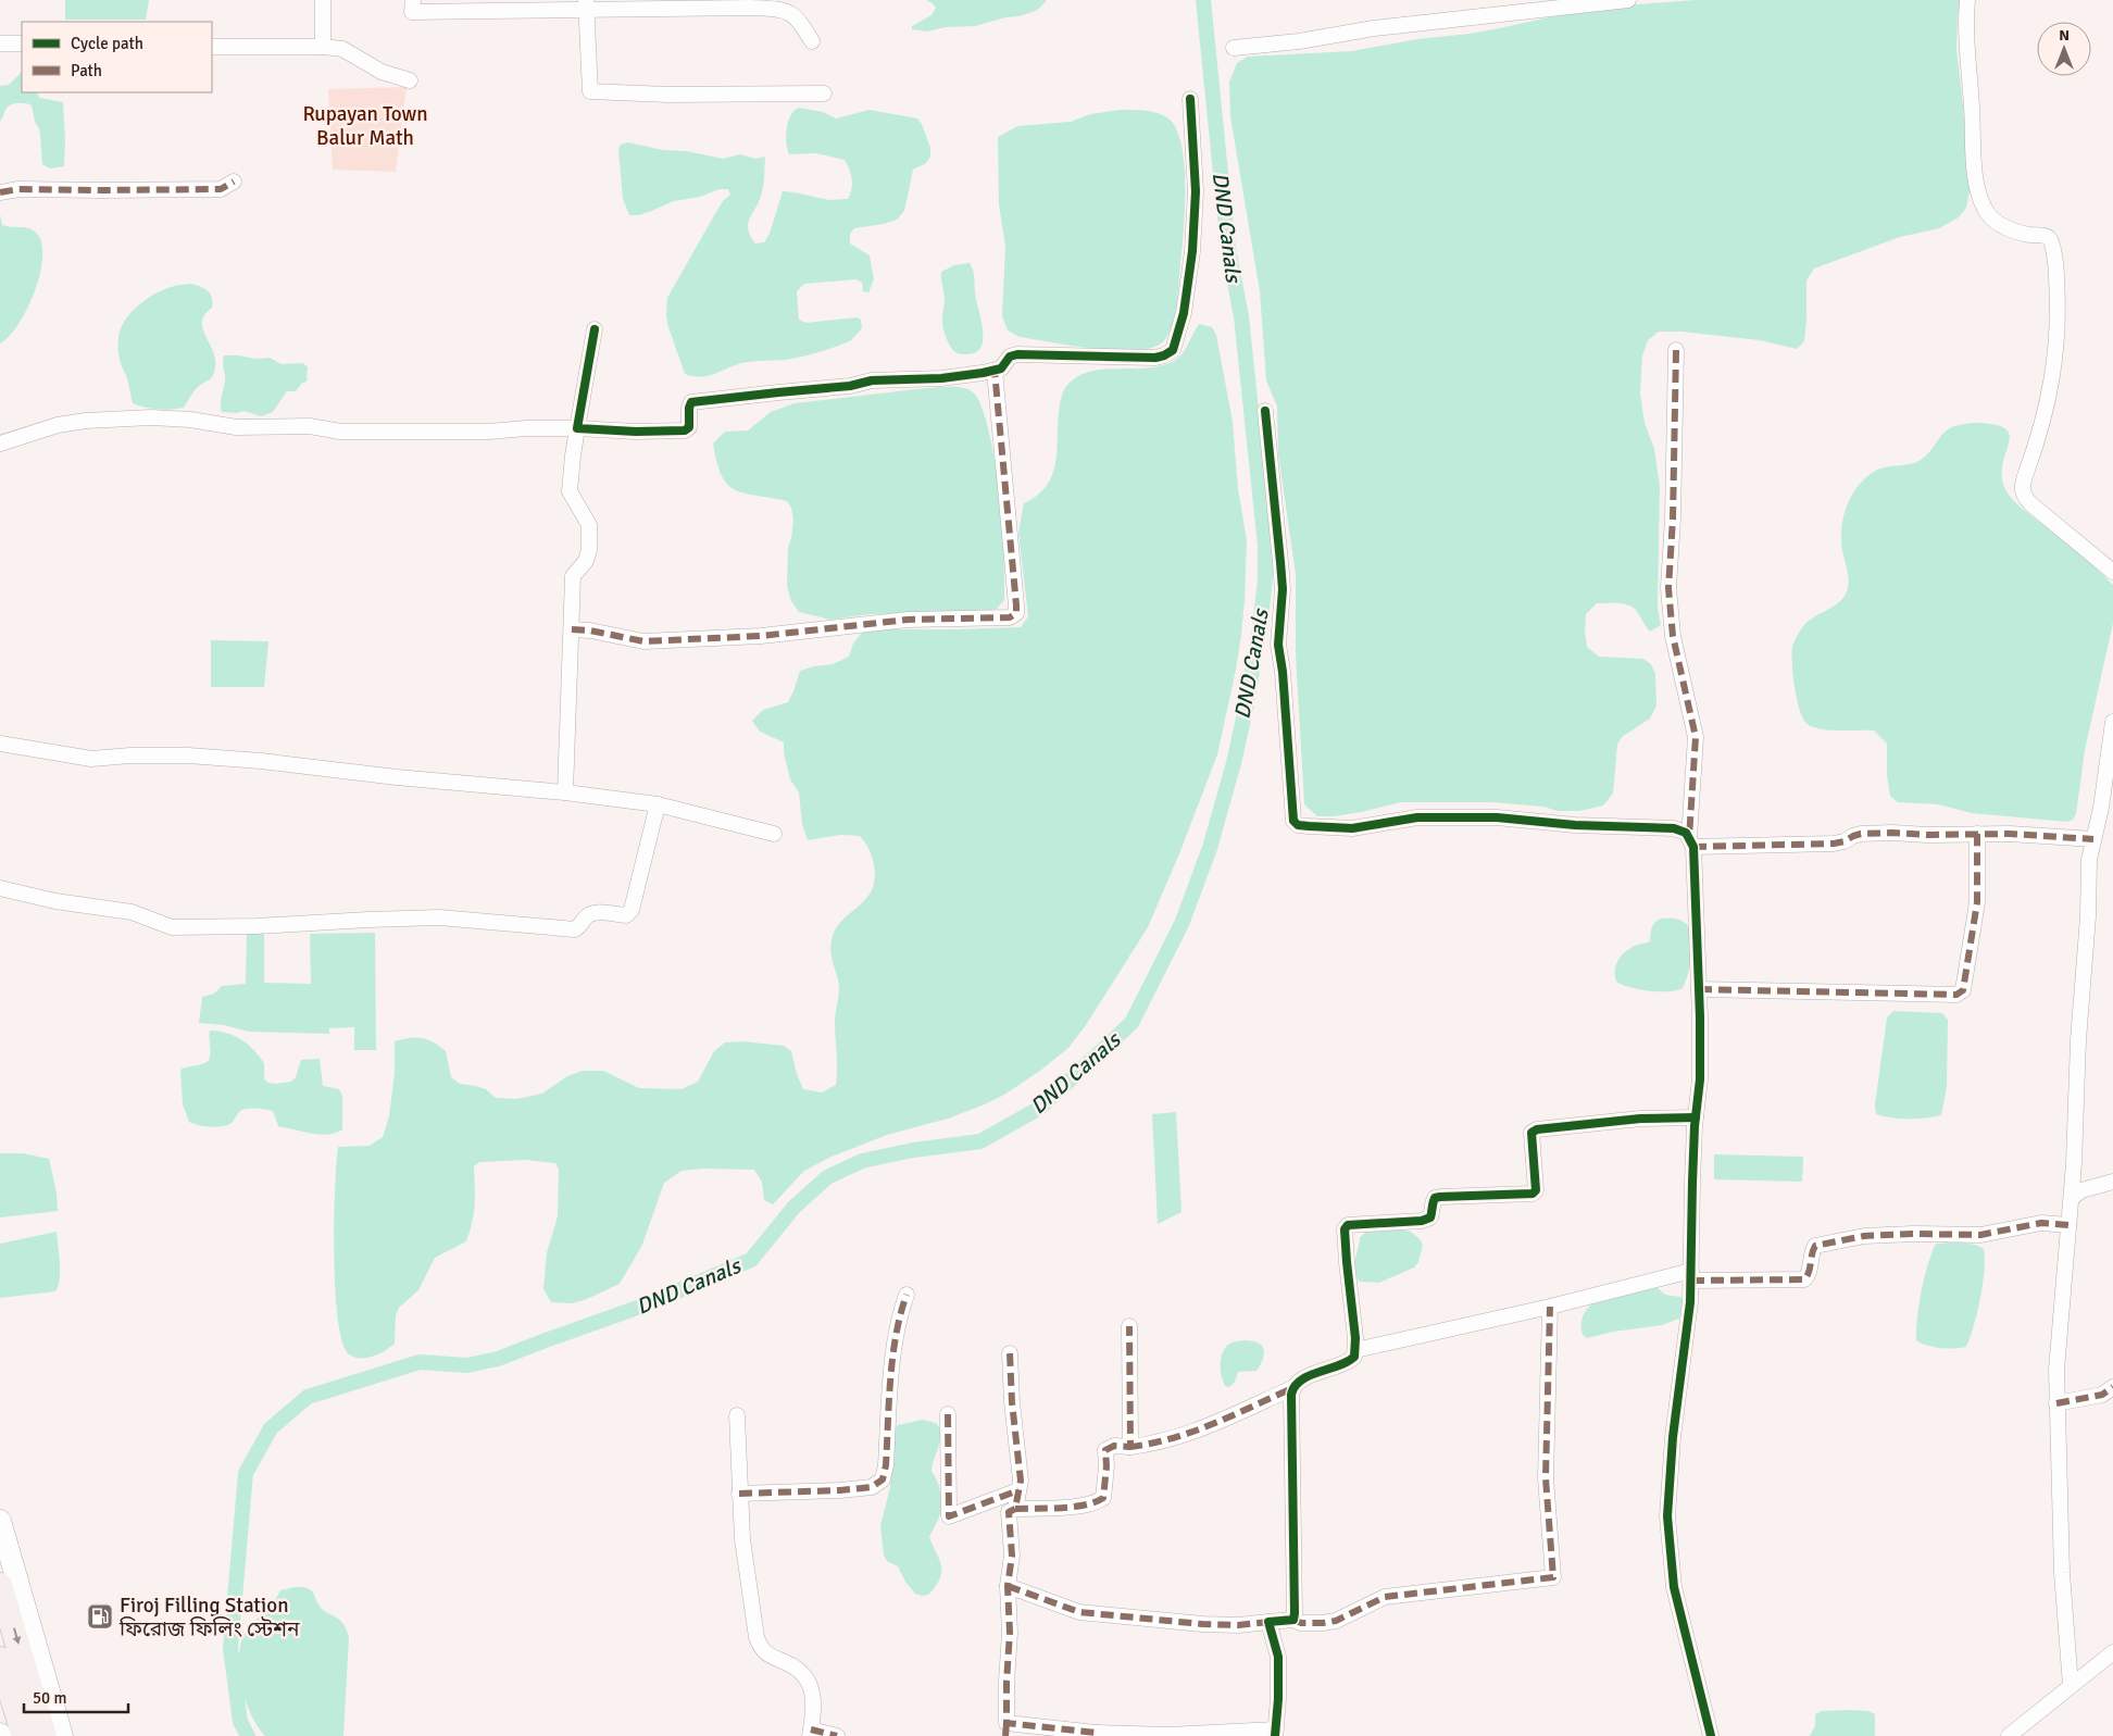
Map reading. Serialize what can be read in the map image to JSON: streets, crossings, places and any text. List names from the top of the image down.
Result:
{
  "water": ["DND Canals"],
  "parks": ["Rupayan Town Balur Math"],
  "places": {
    "fuel station": ["Firoj Filling Station ফিরোজ ফিলিং স্টেশন"]
  },
  "legend": ["Cycle path", "Path"],
  "scale_bar": "50 m",
  "north": "top"
}
